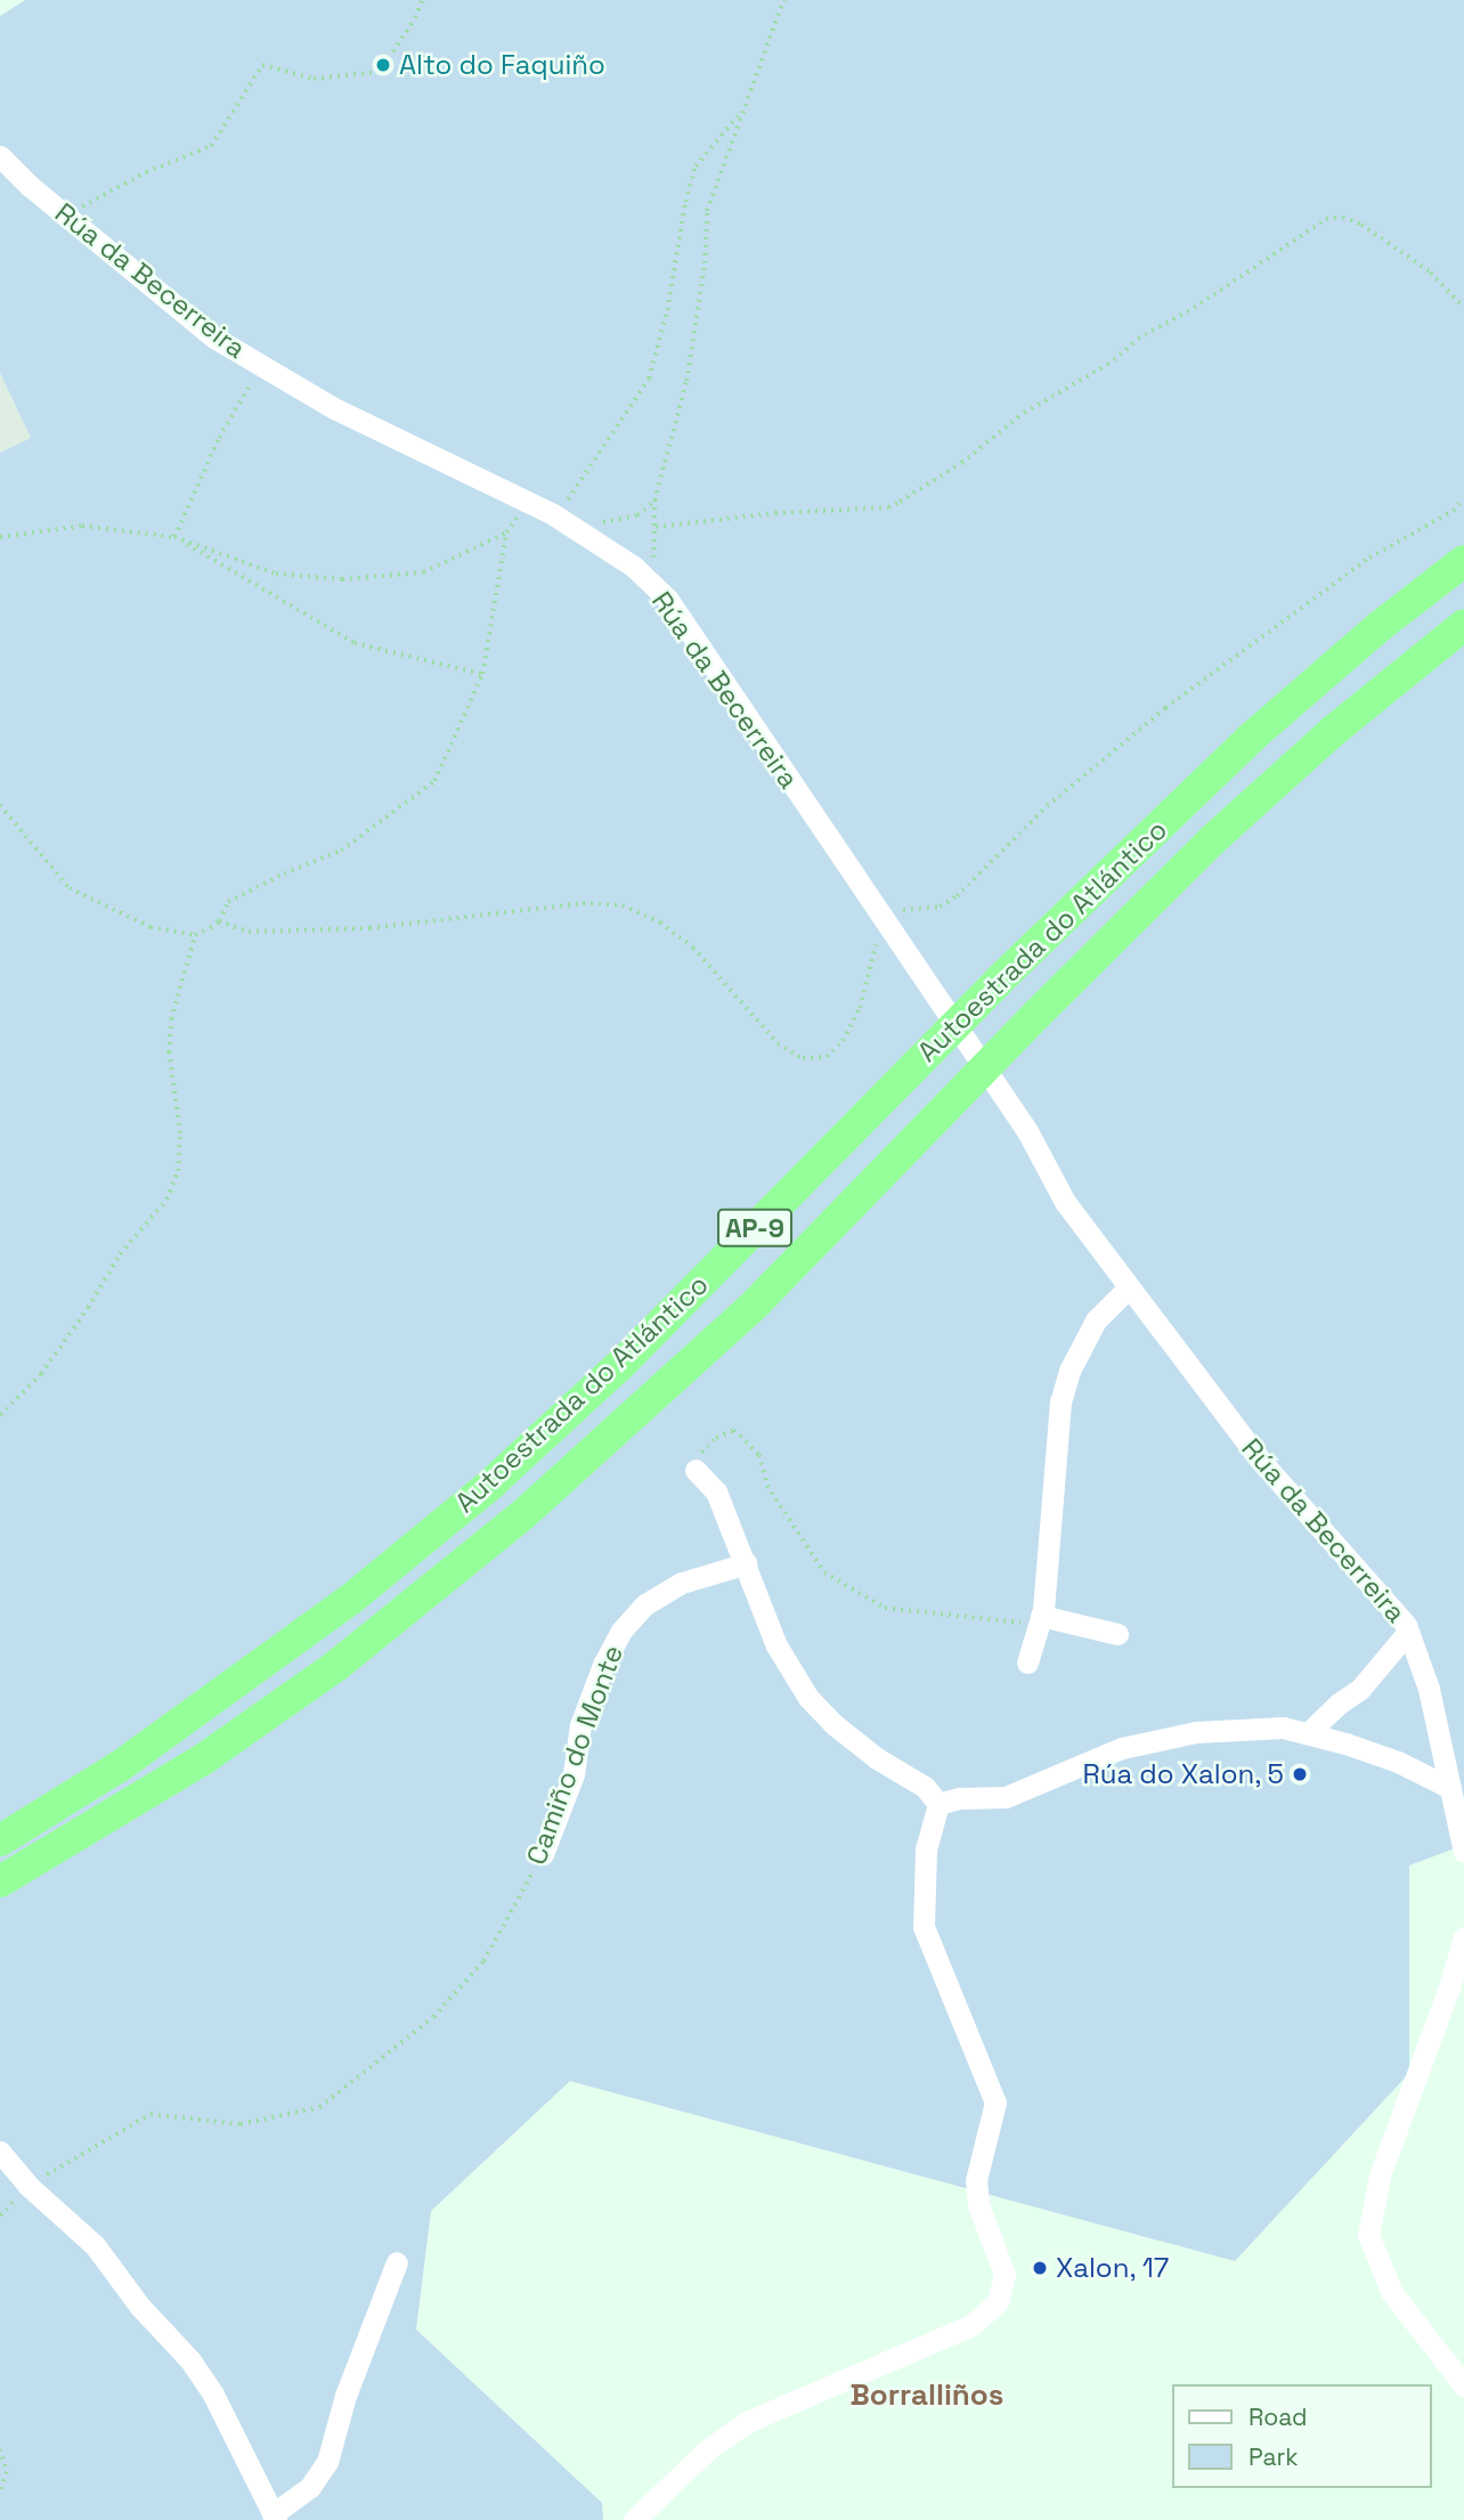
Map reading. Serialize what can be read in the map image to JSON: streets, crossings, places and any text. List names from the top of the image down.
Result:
{
  "streets": {
    "highway": ["Autoestrada do Atlántico", "AP-9"],
    "street": ["Rúa da Becerreira", "Camiño do Monte"]
  },
  "districts": ["Borralliños"],
  "places": ["Alto do Faquiño", "Rúa do Xalon, 5", "Xalon, 17"],
  "legend": ["Road", "Park"]
}
